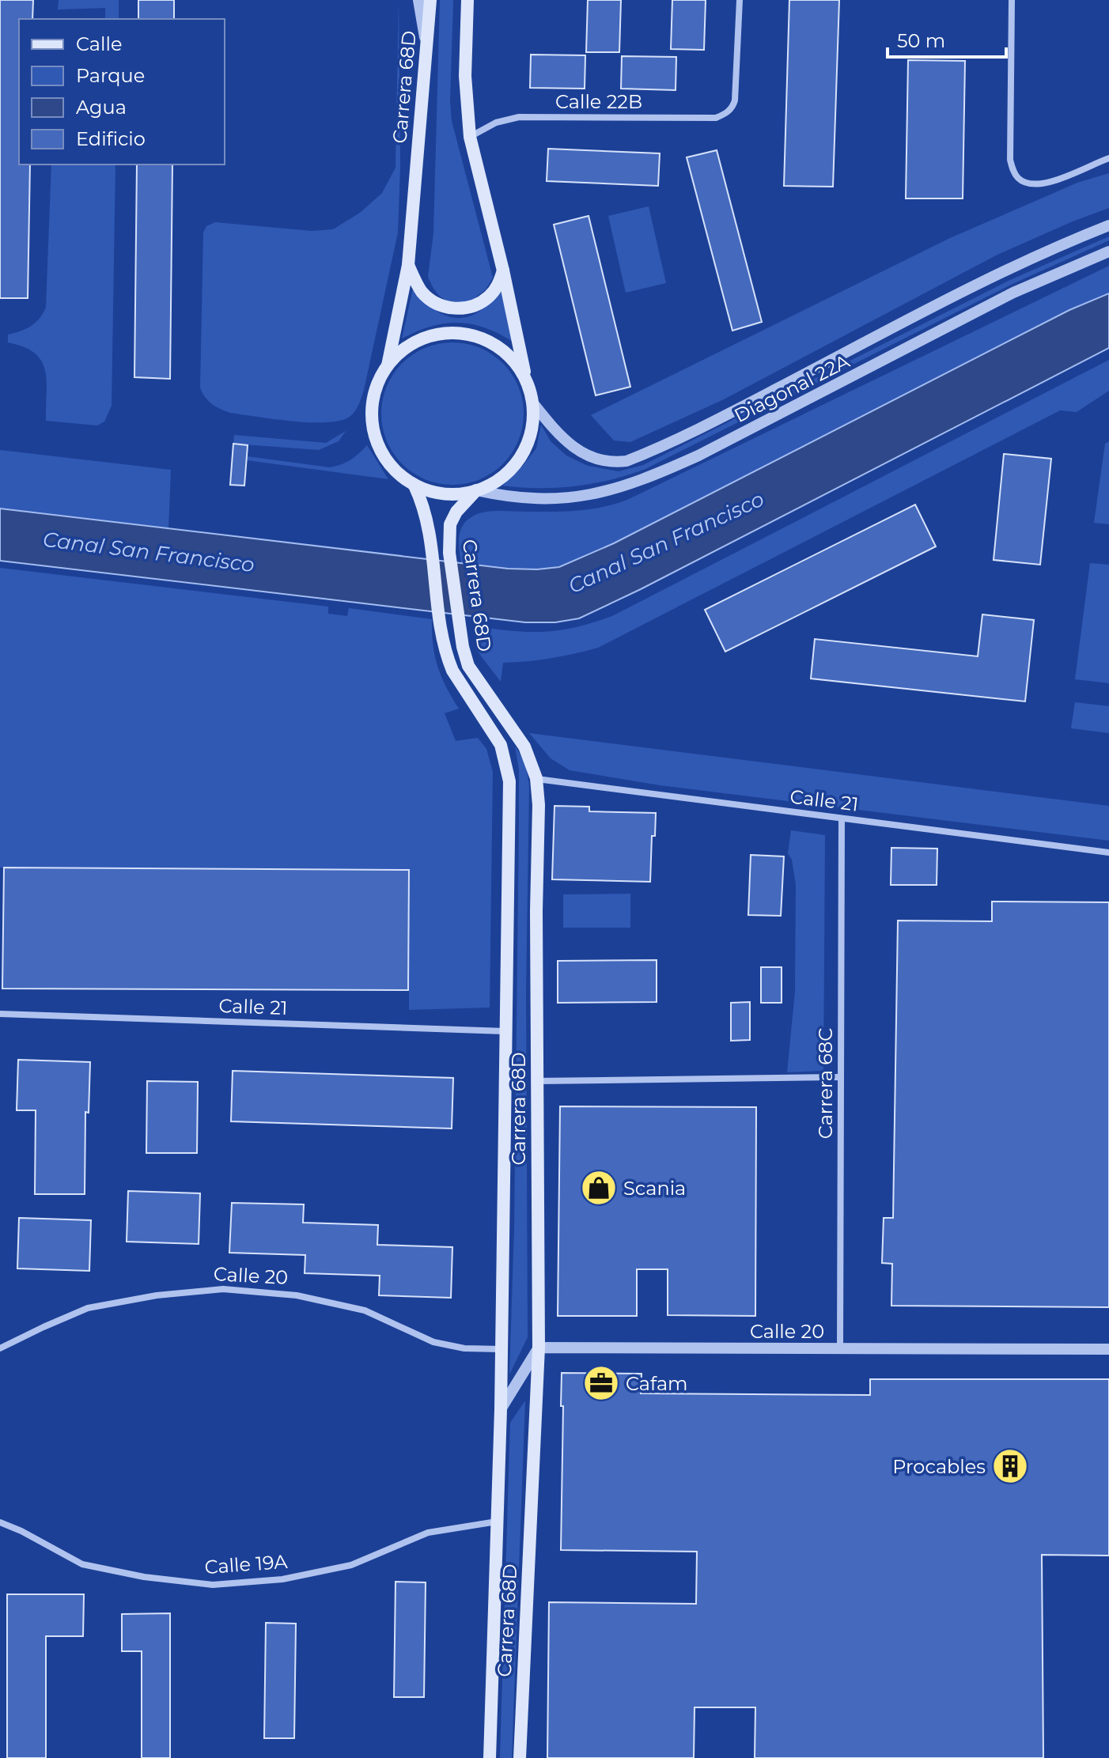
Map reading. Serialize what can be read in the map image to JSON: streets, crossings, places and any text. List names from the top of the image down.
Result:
{
  "streets": {
    "main road": ["Carrera 68D"],
    "street": [
      "Calle 22B",
      "Diagonal 22A",
      "Calle 21",
      "Carrera 68C",
      "Calle 20",
      "Calle 19A"
    ]
  },
  "crossings": [
    ["Carrera 68D", "Diagonal 22A"],
    ["Carrera 68D", "Calle 21"],
    ["Carrera 68D", "Calle 20"],
    ["Carrera 68D", "Calle 19A"],
    ["Calle 21", "Carrera 68C"],
    ["Carrera 68C", "Calle 20"]
  ],
  "water": ["Canal San Francisco"],
  "places": {
    "shop": ["Scania"],
    "office": ["Cafam"],
    "building": ["Procables"]
  },
  "legend": [
    "Calle",
    "Parque",
    "Agua",
    "Edificio"
  ],
  "scale_bar": "50 m"
}
